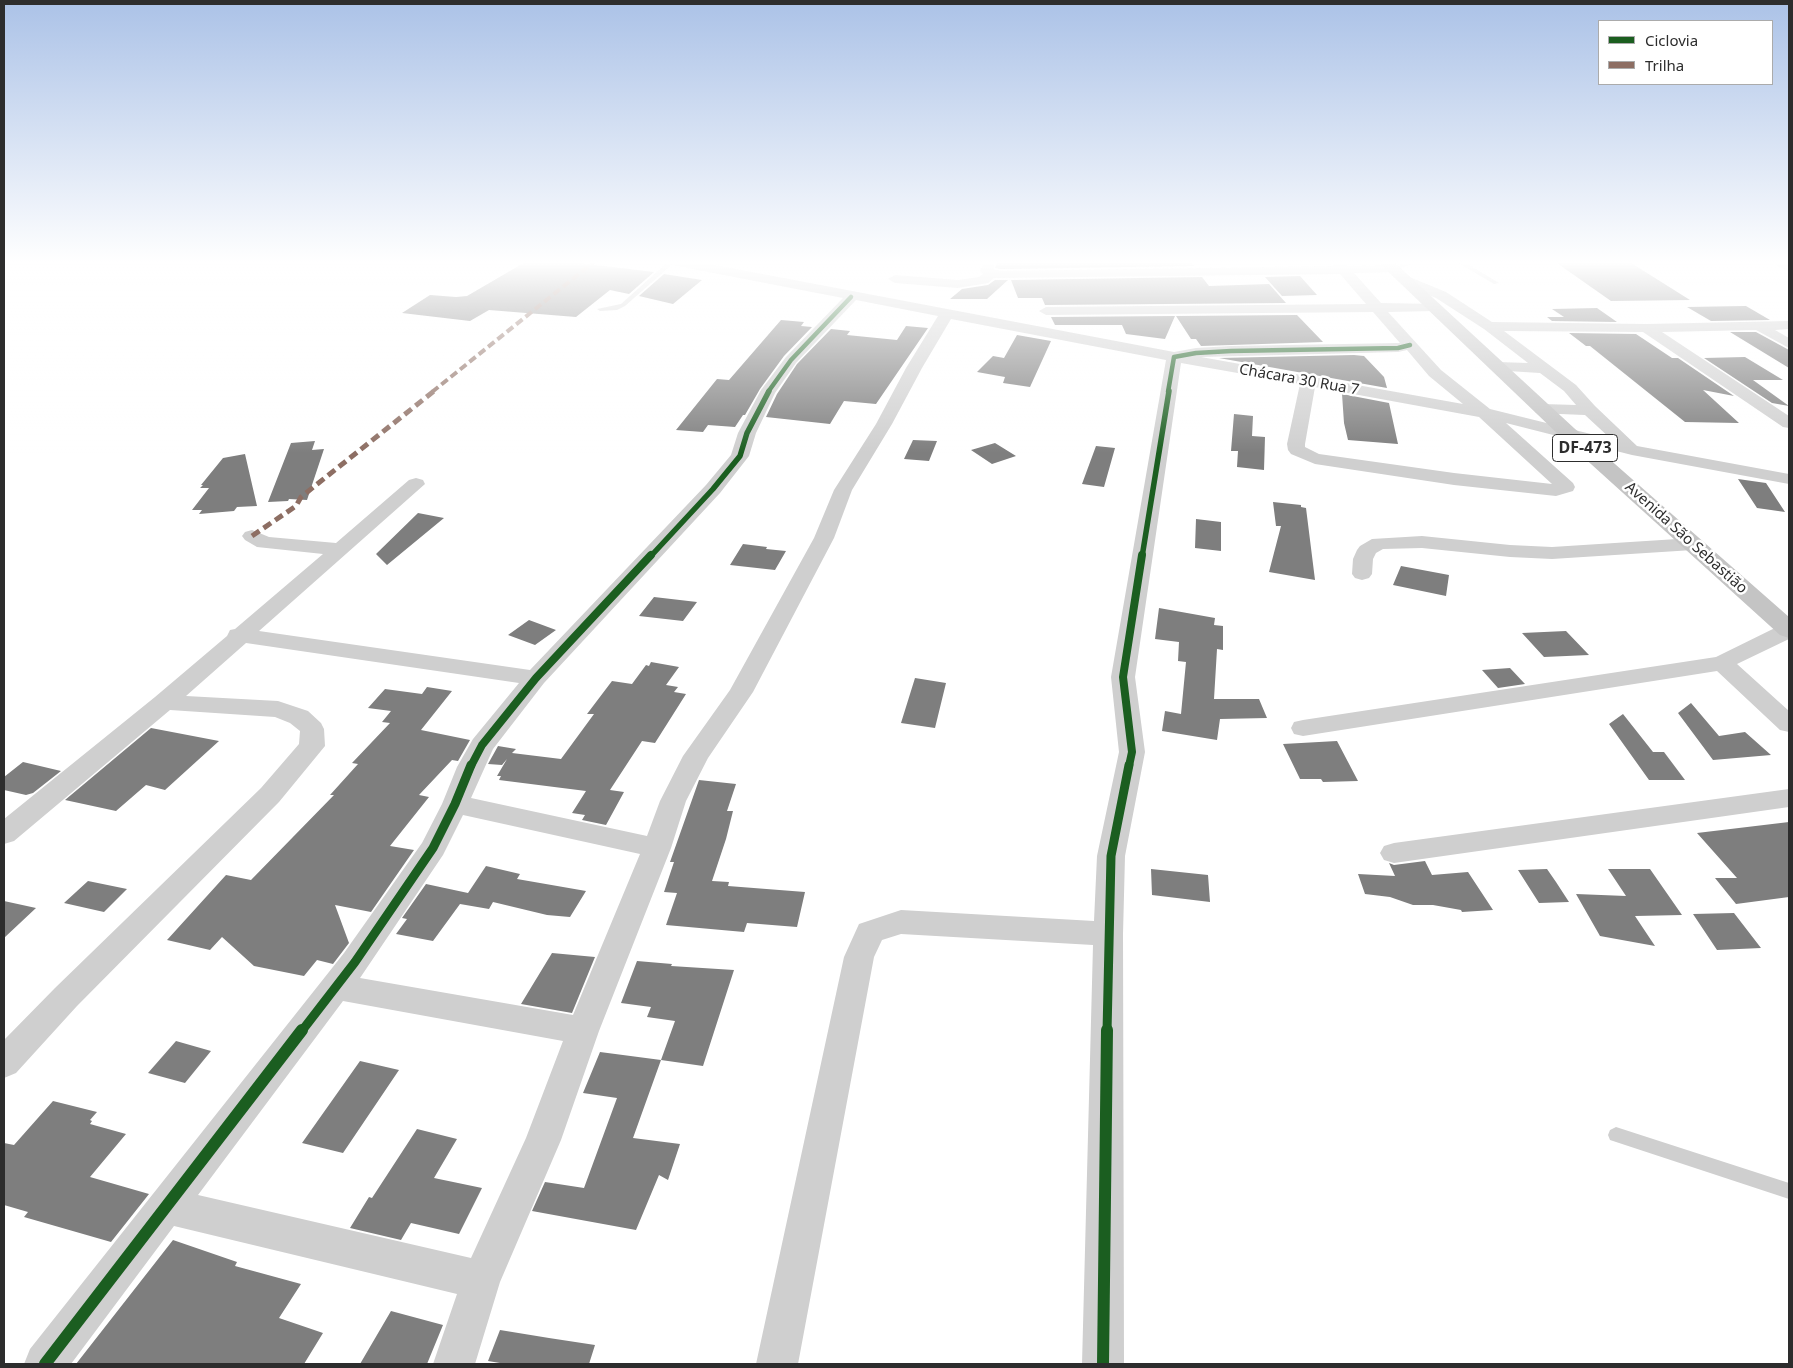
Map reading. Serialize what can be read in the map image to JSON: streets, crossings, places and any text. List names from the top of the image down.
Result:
{
  "streets": {
    "main road": ["DF-473", "Avenida São Sebastião"],
    "street": ["Chácara 30 Rua 7"]
  },
  "crossings": [
    ["Chácara 30 Rua 7", "Avenida São Sebastião"]
  ],
  "legend": ["Ciclovia", "Trilha"]
}
